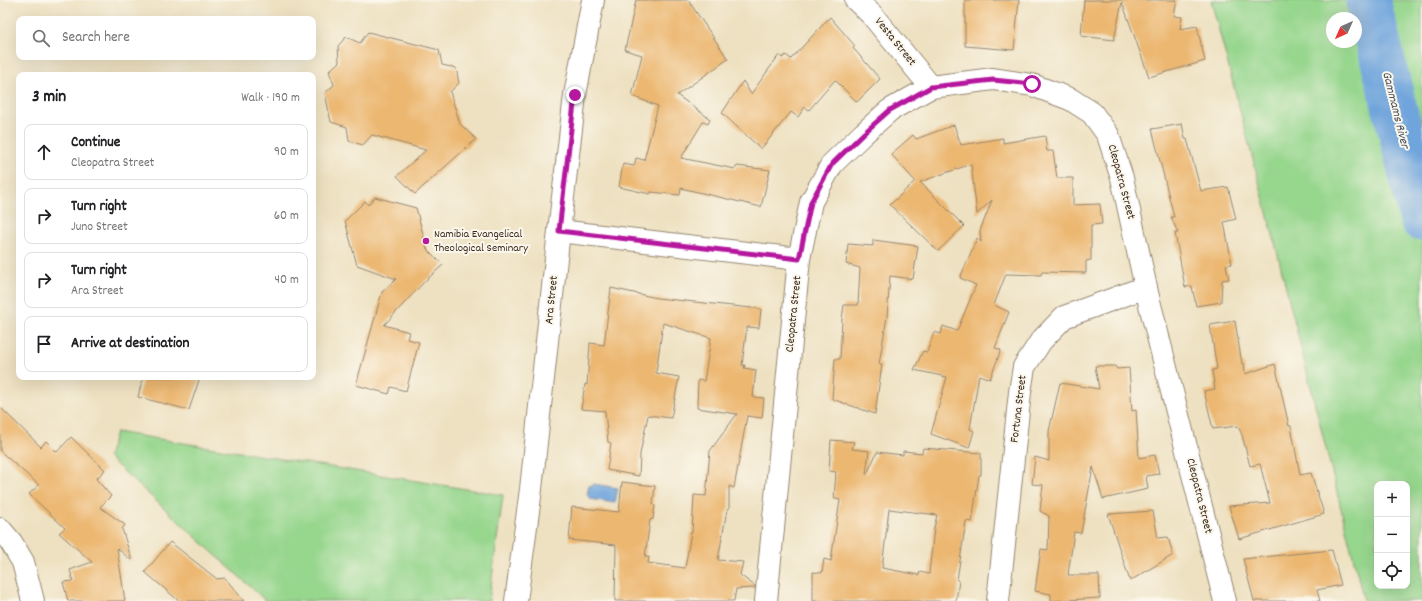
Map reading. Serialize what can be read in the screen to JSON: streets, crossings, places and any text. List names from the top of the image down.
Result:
{
  "streets": {
    "street": [
      "Vesta Street",
      "Cleopatra Street",
      "Ara Street",
      "Fortuna Street"
    ]
  },
  "crossings": [
    ["Vesta Street", "Cleopatra Street"],
    ["Cleopatra Street", "Fortuna Street"]
  ],
  "water": ["Gammams River"],
  "places": ["Namibia Evangelical Theological Seminary"],
  "north": "bottom left",
  "page": {
    "search": "Search here",
    "heading": ["3 min", "Walk · 190 m"],
    "list": [
      ["Continue", "Cleopatra Street", "90 m"],
      ["Turn right", "Juno Street", "60 m"],
      ["Turn right", "Ara Street", "40 m"],
      "Arrive at destination"
    ],
    "map_buttons": ["+", "−"]
  }
}
